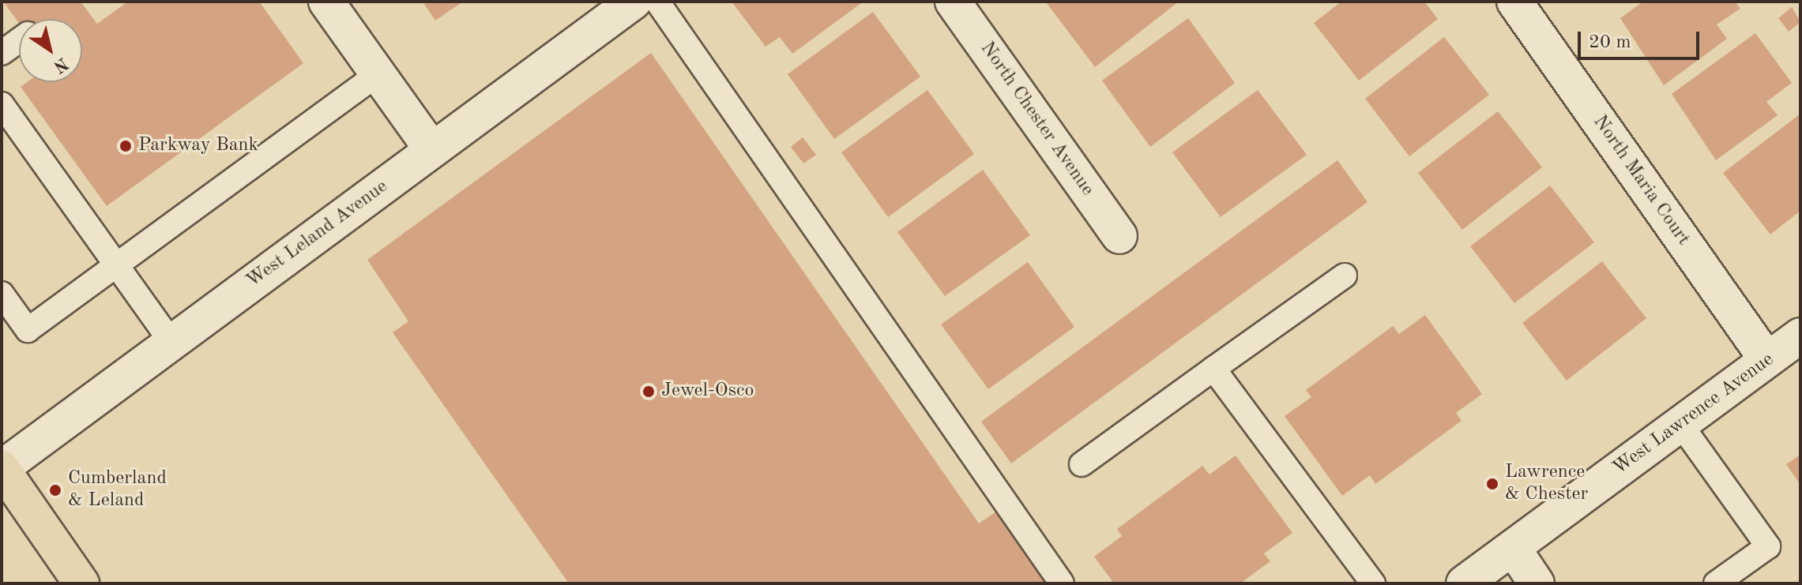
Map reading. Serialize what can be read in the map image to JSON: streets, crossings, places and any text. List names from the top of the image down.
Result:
{
  "streets": {
    "street": [
      "North Chester Avenue",
      "North Maria Court",
      "West Leland Avenue",
      "West Lawrence Avenue"
    ]
  },
  "crossings": [
    ["North Maria Court", "West Lawrence Avenue"]
  ],
  "places": [
    "Parkway Bank",
    "Jewel-Osco",
    "Lawrence & Chester",
    "Cumberland & Leland"
  ],
  "scale_bar": "20 m",
  "north": "bottom right"
}
